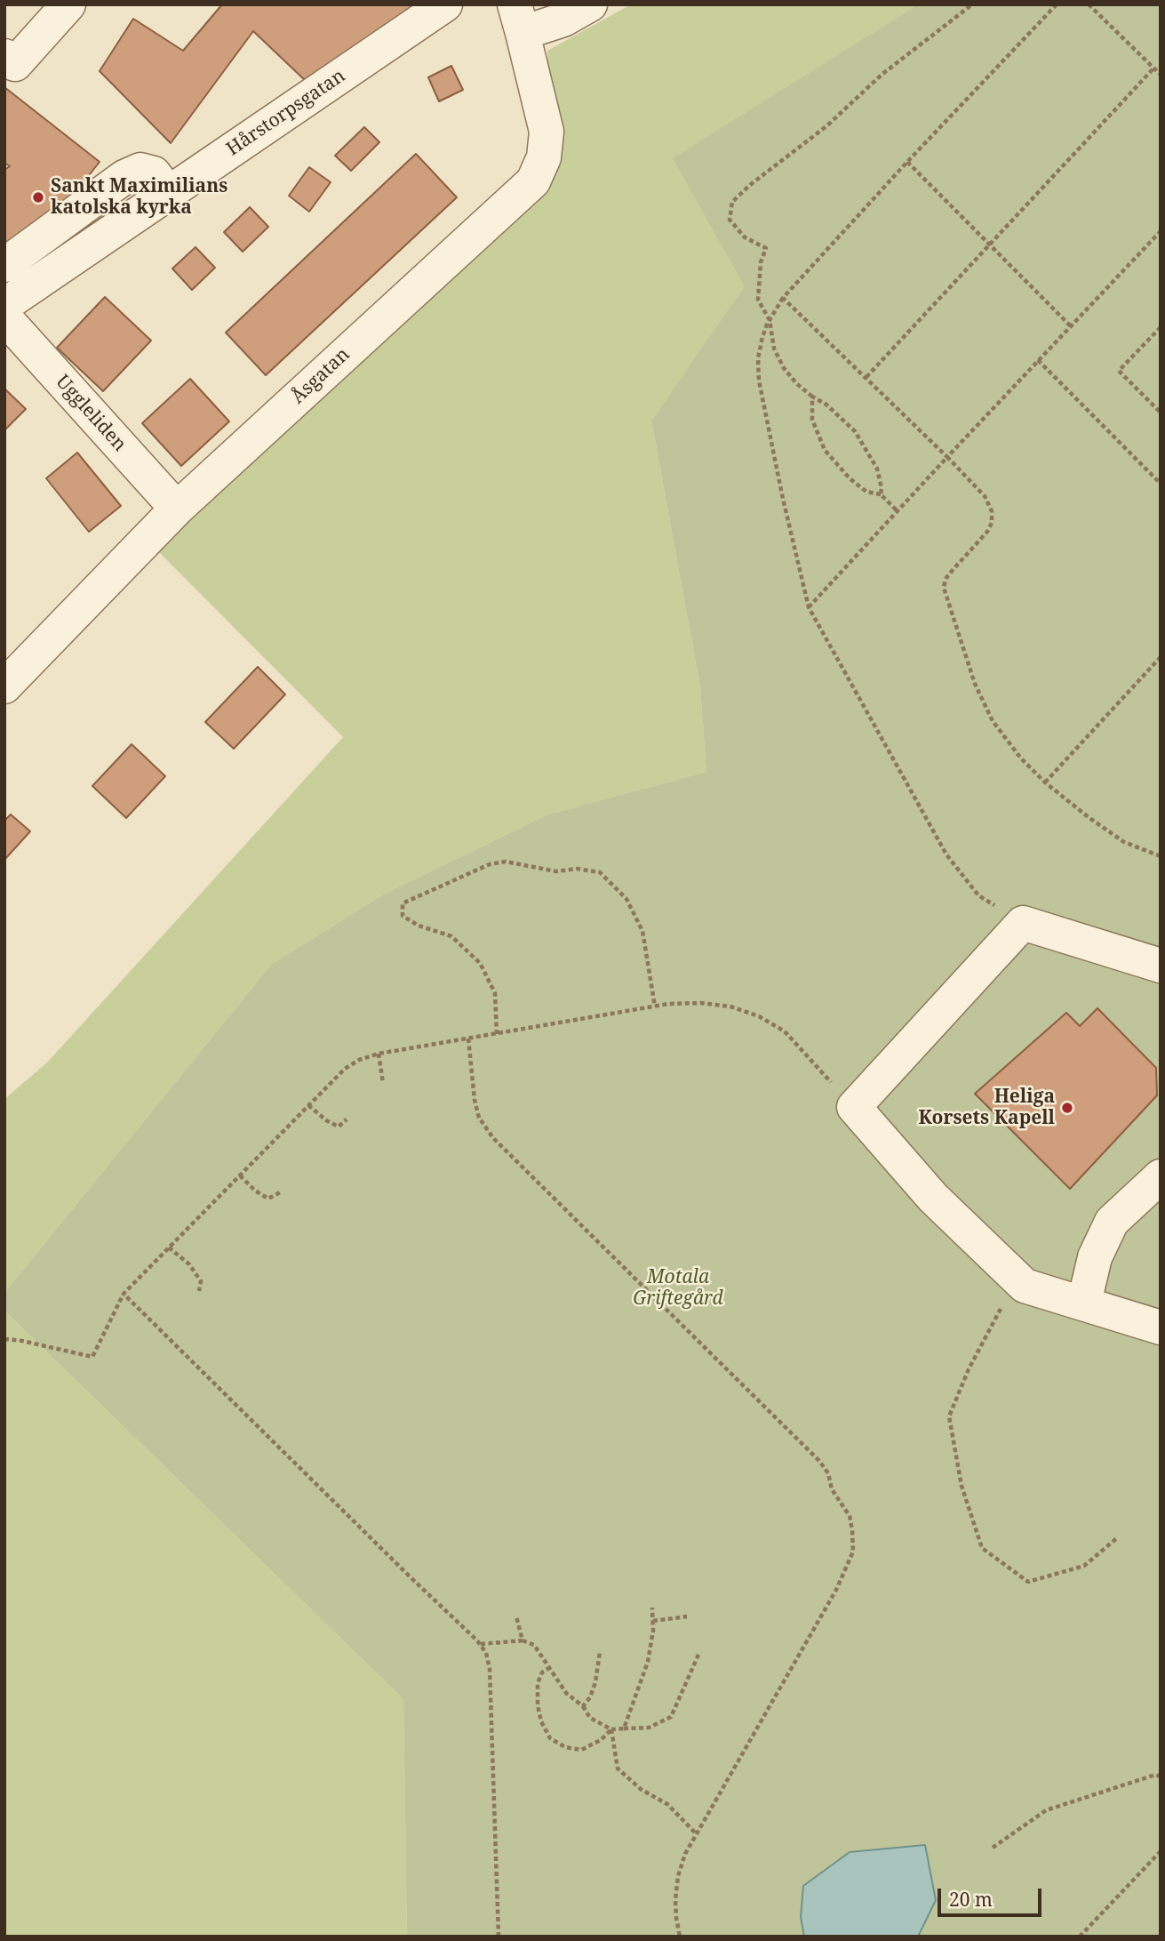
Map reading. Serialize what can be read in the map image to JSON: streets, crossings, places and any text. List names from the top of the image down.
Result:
{
  "streets": {
    "street": ["Hårstorpsgatan", "Åsgatan", "Uggleliden"]
  },
  "crossings": [
    ["Åsgatan", "Uggleliden"]
  ],
  "parks": ["Motala Griftegård"],
  "places": ["Sankt Maximilians katolska kyrka", "Heliga Korsets Kapell"],
  "scale_bar": "20 m"
}
